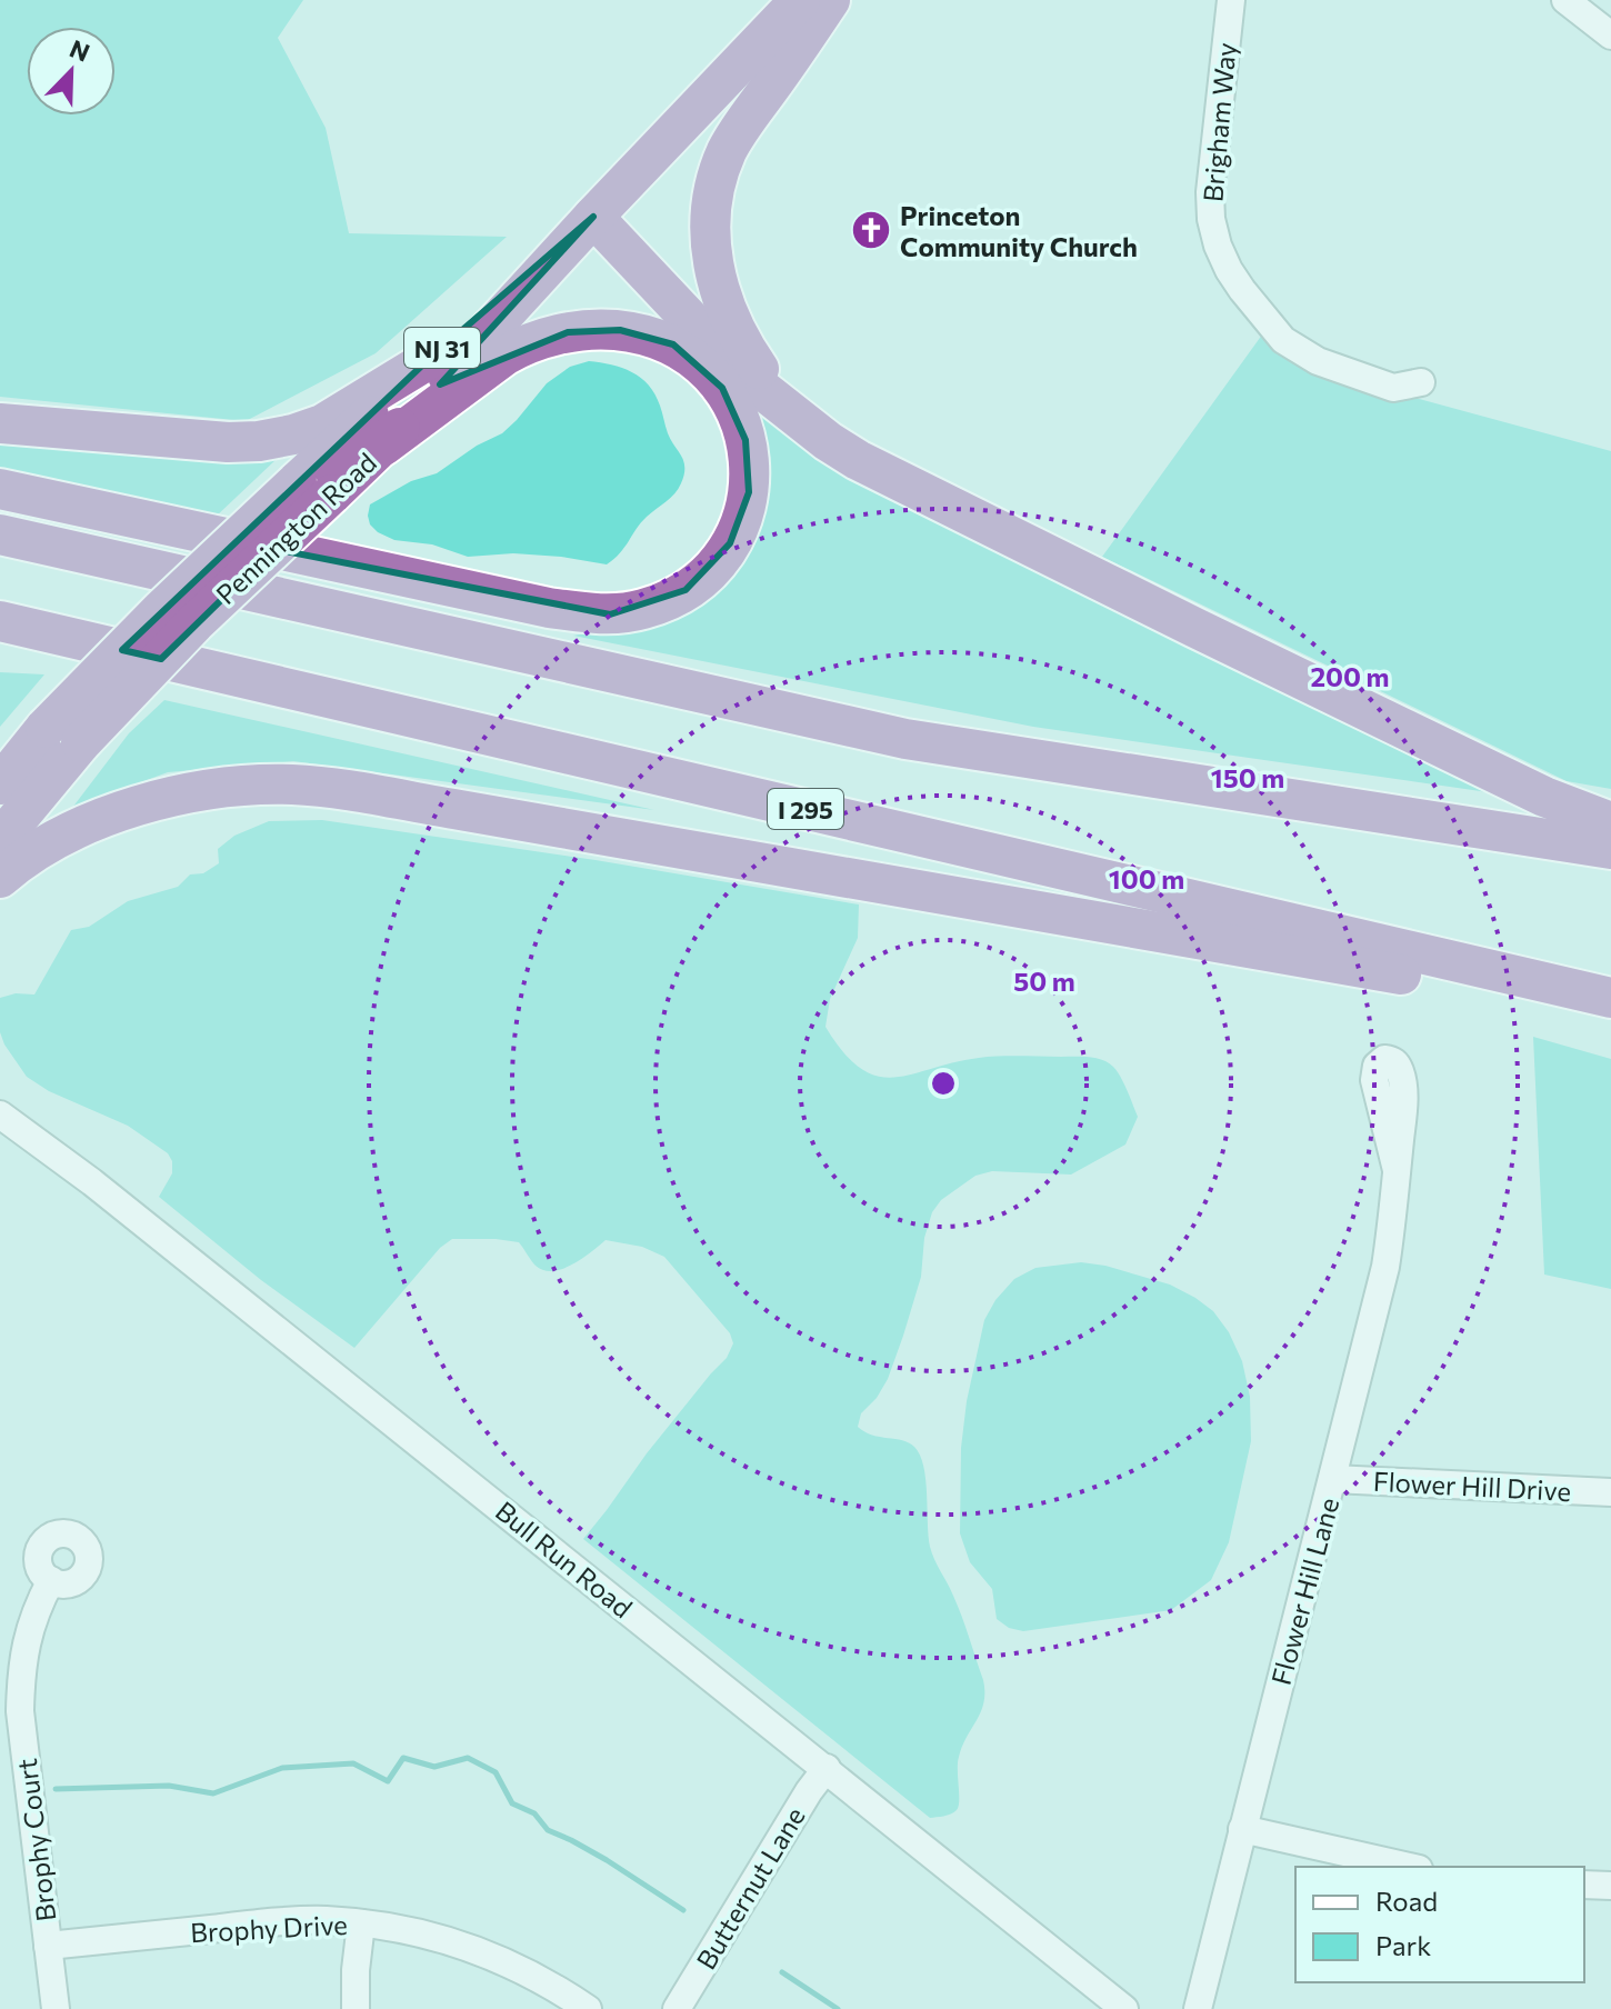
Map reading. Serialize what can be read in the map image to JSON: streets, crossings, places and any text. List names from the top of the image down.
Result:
{
  "streets": {
    "highway": ["NJ 31", "Pennington Road", "I 295"],
    "street": [
      "Brigham Way",
      "Flower Hill Drive",
      "Bull Run Road",
      "Flower Hill Lane",
      "Brophy Court",
      "Butternut Lane",
      "Brophy Drive"
    ]
  },
  "crossings": [
    ["Flower Hill Drive", "Flower Hill Lane"],
    ["Bull Run Road", "Butternut Lane"],
    ["Brophy Court", "Brophy Drive"]
  ],
  "places": {
    "church": ["Princeton Community Church"]
  },
  "legend": ["Road", "Park"],
  "north": "top right",
  "rings": [
    "200 m",
    "150 m",
    "100 m",
    "50 m"
  ]
}
